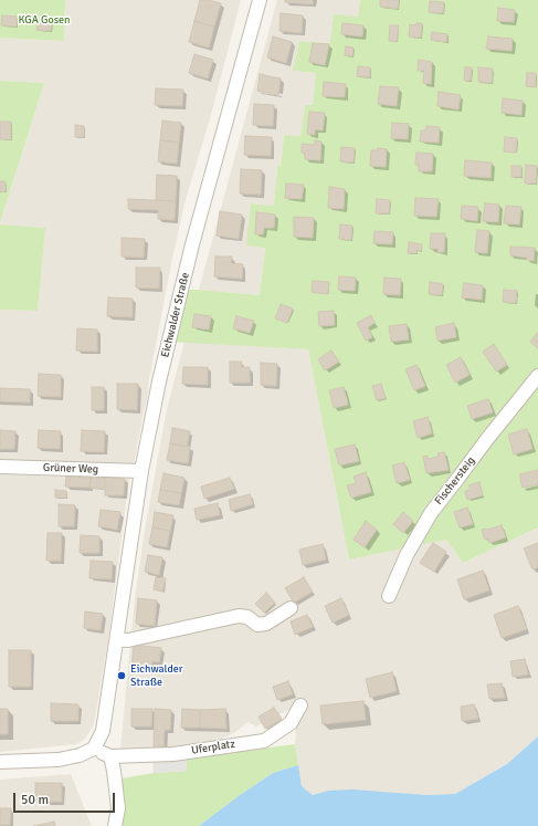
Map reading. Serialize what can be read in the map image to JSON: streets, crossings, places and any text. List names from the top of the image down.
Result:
{
  "streets": {
    "street": [
      "Eichwalder Straße",
      "Grüner Weg",
      "Fischersteig",
      "Uferplatz"
    ]
  },
  "crossings": [
    ["Eichwalder Straße", "Grüner Weg"]
  ],
  "parks": ["KGA Gosen"],
  "places": ["Eichwalder Straße"],
  "scale_bar": "50 m"
}
